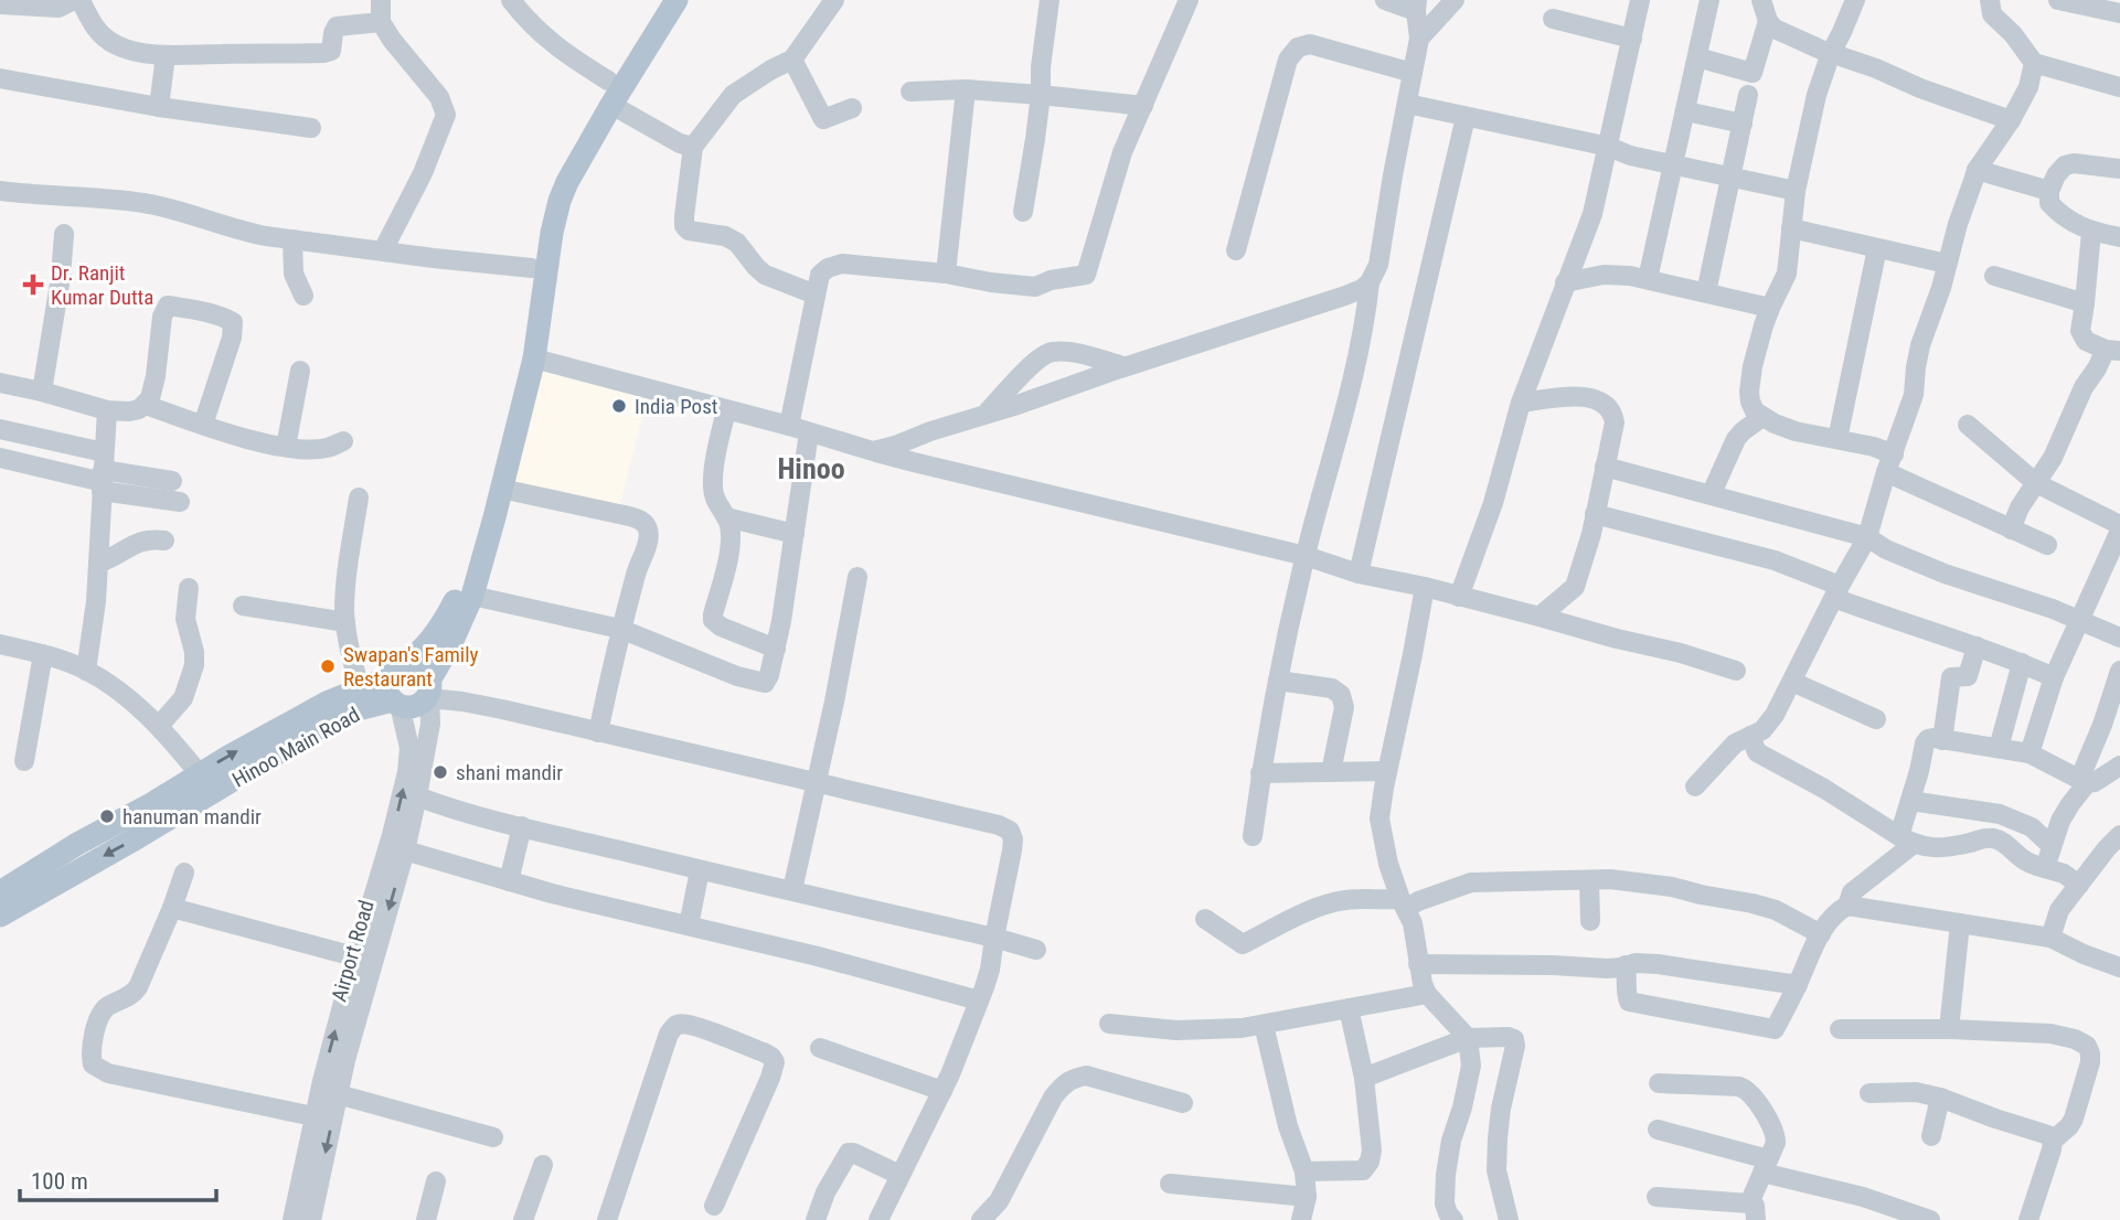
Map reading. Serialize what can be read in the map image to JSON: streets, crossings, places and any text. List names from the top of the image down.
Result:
{
  "streets": {
    "main road": ["Hinoo Main Road"],
    "street": ["Airport Road"]
  },
  "crossings": [
    ["Hinoo Main Road", "Airport Road"]
  ],
  "districts": ["Hinoo"],
  "places": {
    "health": ["Dr. Ranjit Kumar Dutta"],
    "other": [
      "India Post",
      "Swapan's Family Restaurant",
      "shani mandir",
      "hanuman mandir"
    ]
  },
  "scale_bar": "100 m"
}
